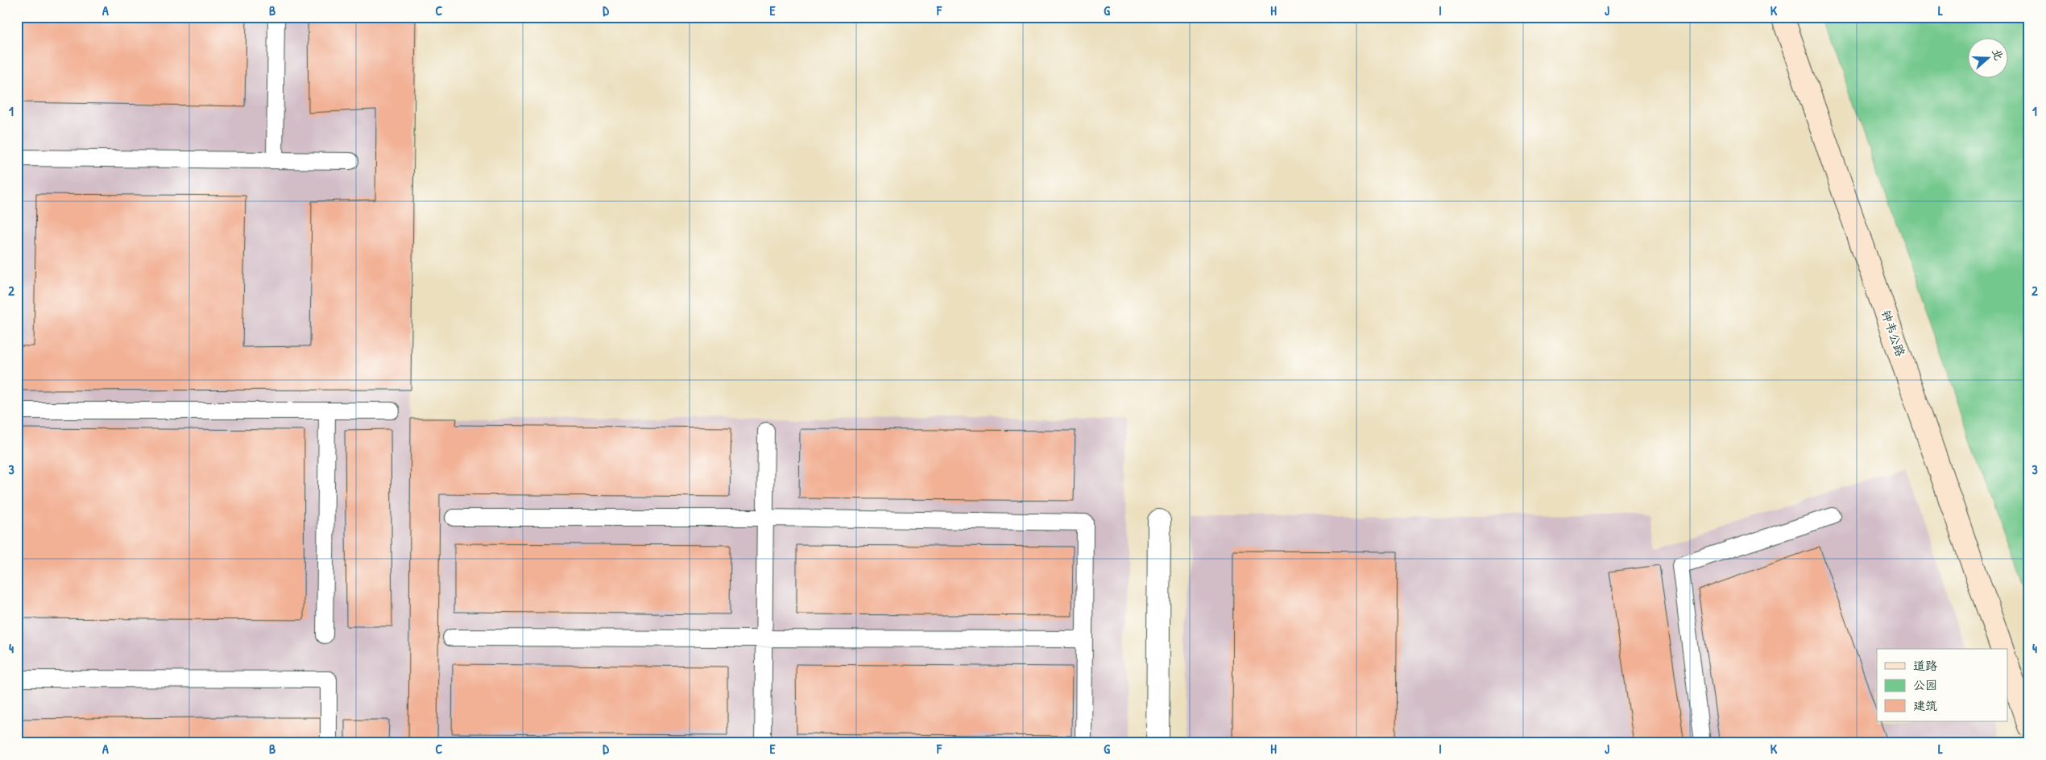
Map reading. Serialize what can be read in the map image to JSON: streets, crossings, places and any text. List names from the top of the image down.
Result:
{
  "streets": {
    "main road": ["钟韦公路"]
  },
  "legend": ["道路", "公园", "建筑"],
  "north": "right",
  "grid": {
    "columns": [
      "A",
      "B",
      "C",
      "D",
      "E",
      "F",
      "G",
      "H",
      "I",
      "J",
      "K",
      "L"
    ],
    "rows": [
      "1",
      "2",
      "3",
      "4"
    ]
  }
}
